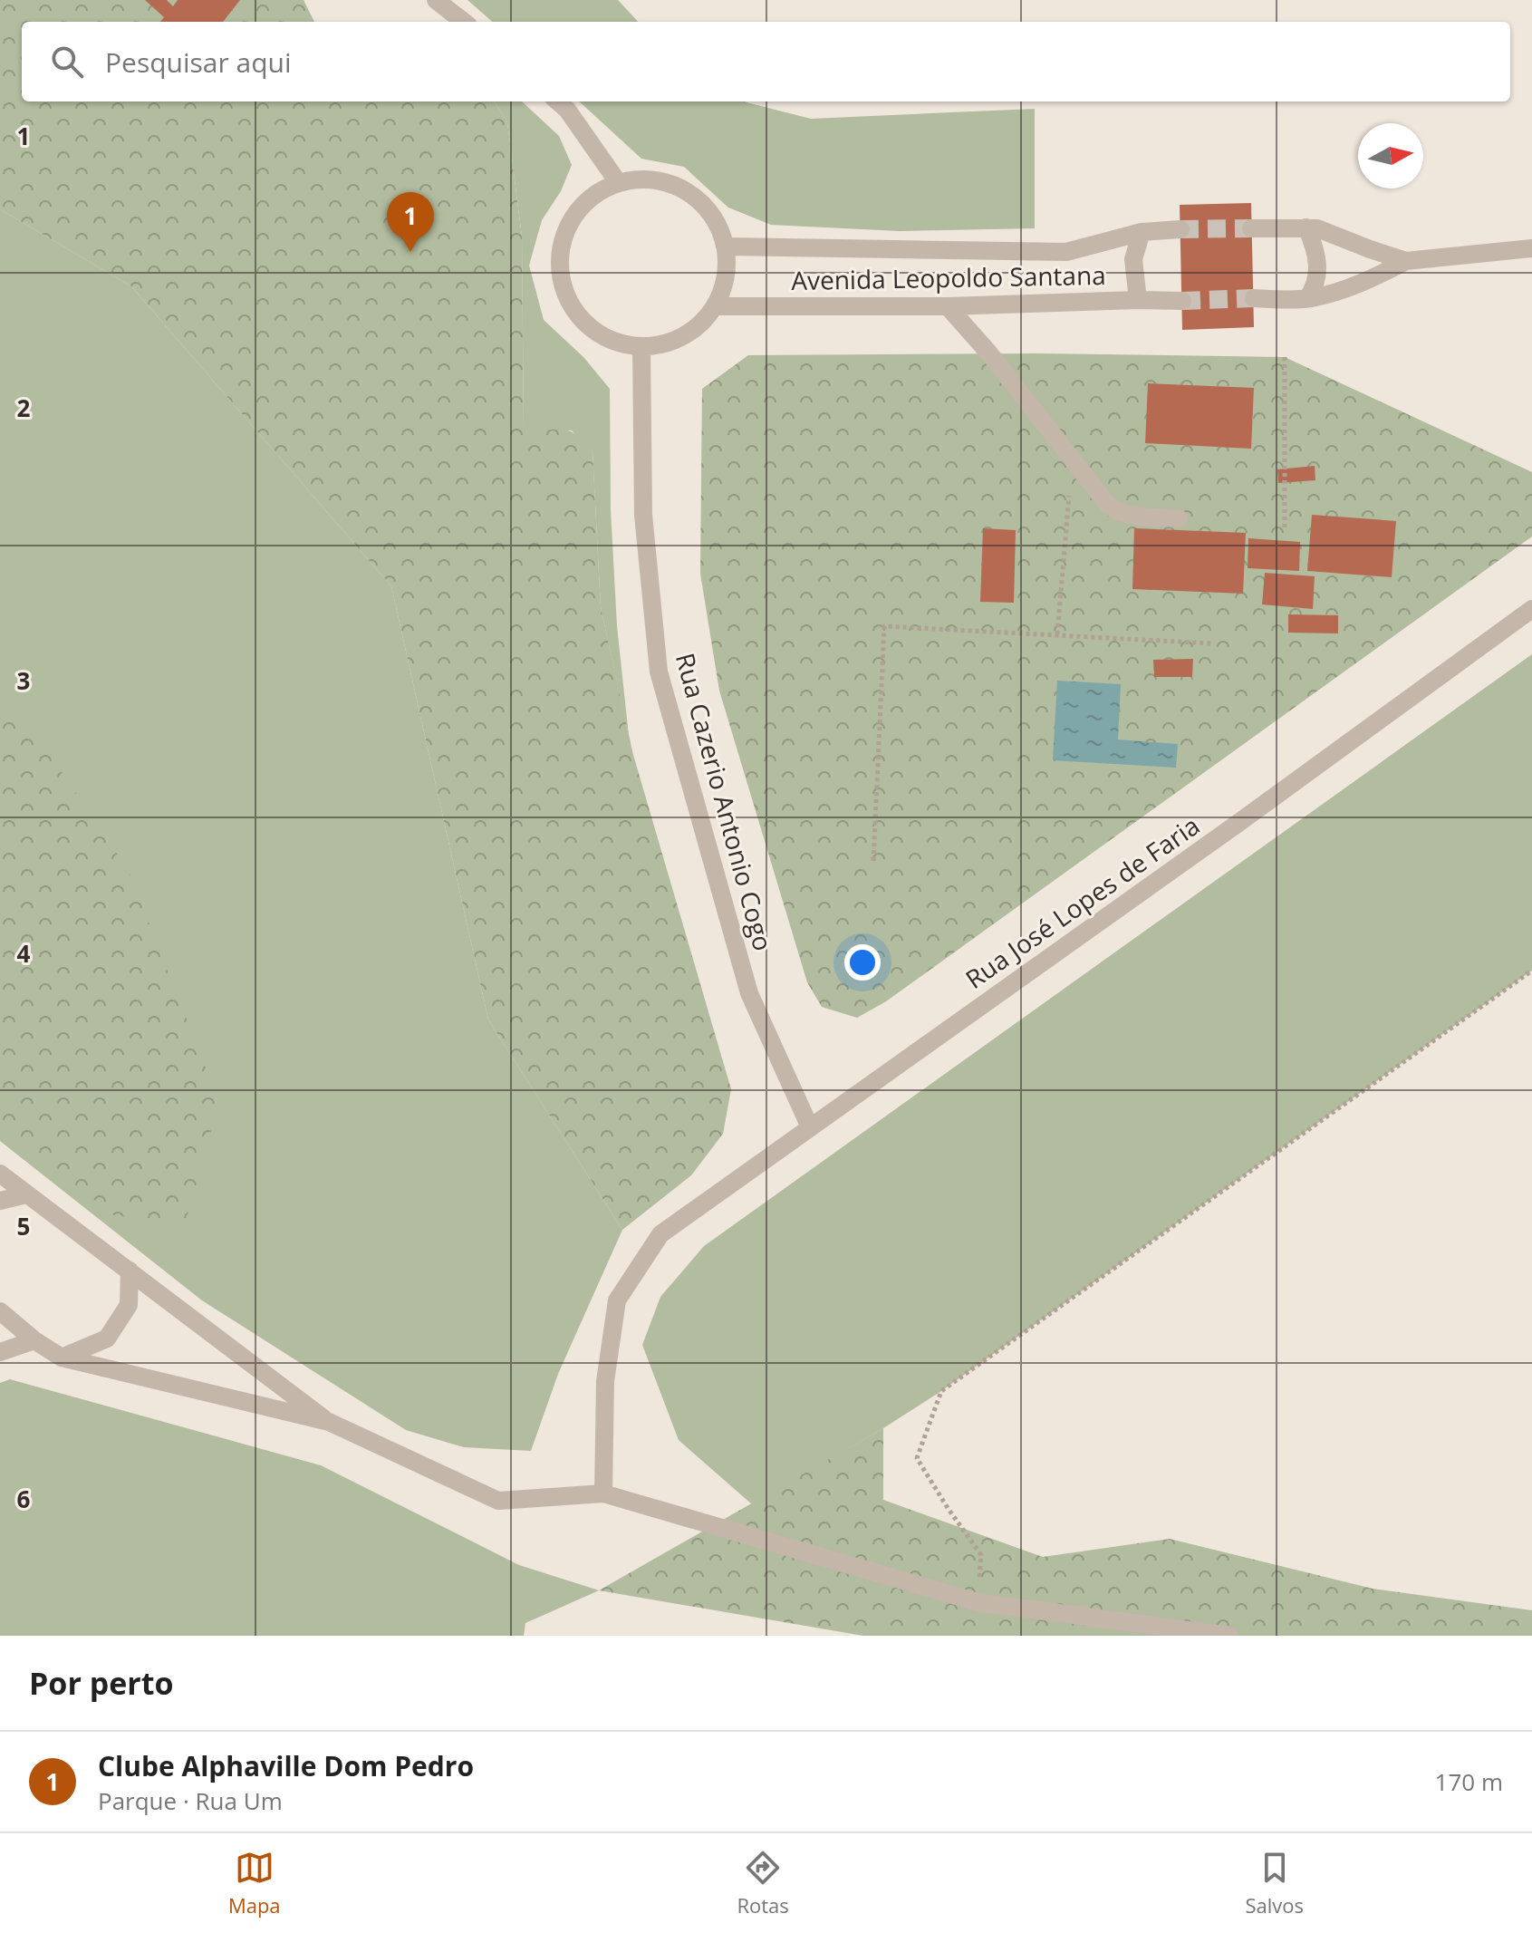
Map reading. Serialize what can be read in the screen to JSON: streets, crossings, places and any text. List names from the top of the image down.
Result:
{
  "streets": {
    "street": ["Avenida Leopoldo Santana", "Rua Cazerio Antonio Cogo", "Rua José Lopes de Faria"]
  },
  "crossings": [
    ["Avenida Leopoldo Santana", "Rua Cazerio Antonio Cogo"],
    ["Rua Cazerio Antonio Cogo", "Rua José Lopes de Faria"]
  ],
  "north": "right",
  "page": {
    "search": "Pesquisar aqui",
    "pins": "1",
    "heading": "Por perto",
    "list": [
      {
        "mark": "1",
        "name": "Clube Alphaville Dom Pedro",
        "note": "Parque · Rua Um",
        "value": "170 m"
      }
    ],
    "nav": ["Mapa", "Rotas", "Salvos"]
  },
  "grid": {
    "rows": [
      "1",
      "2",
      "3",
      "4",
      "5",
      "6"
    ]
  }
}
